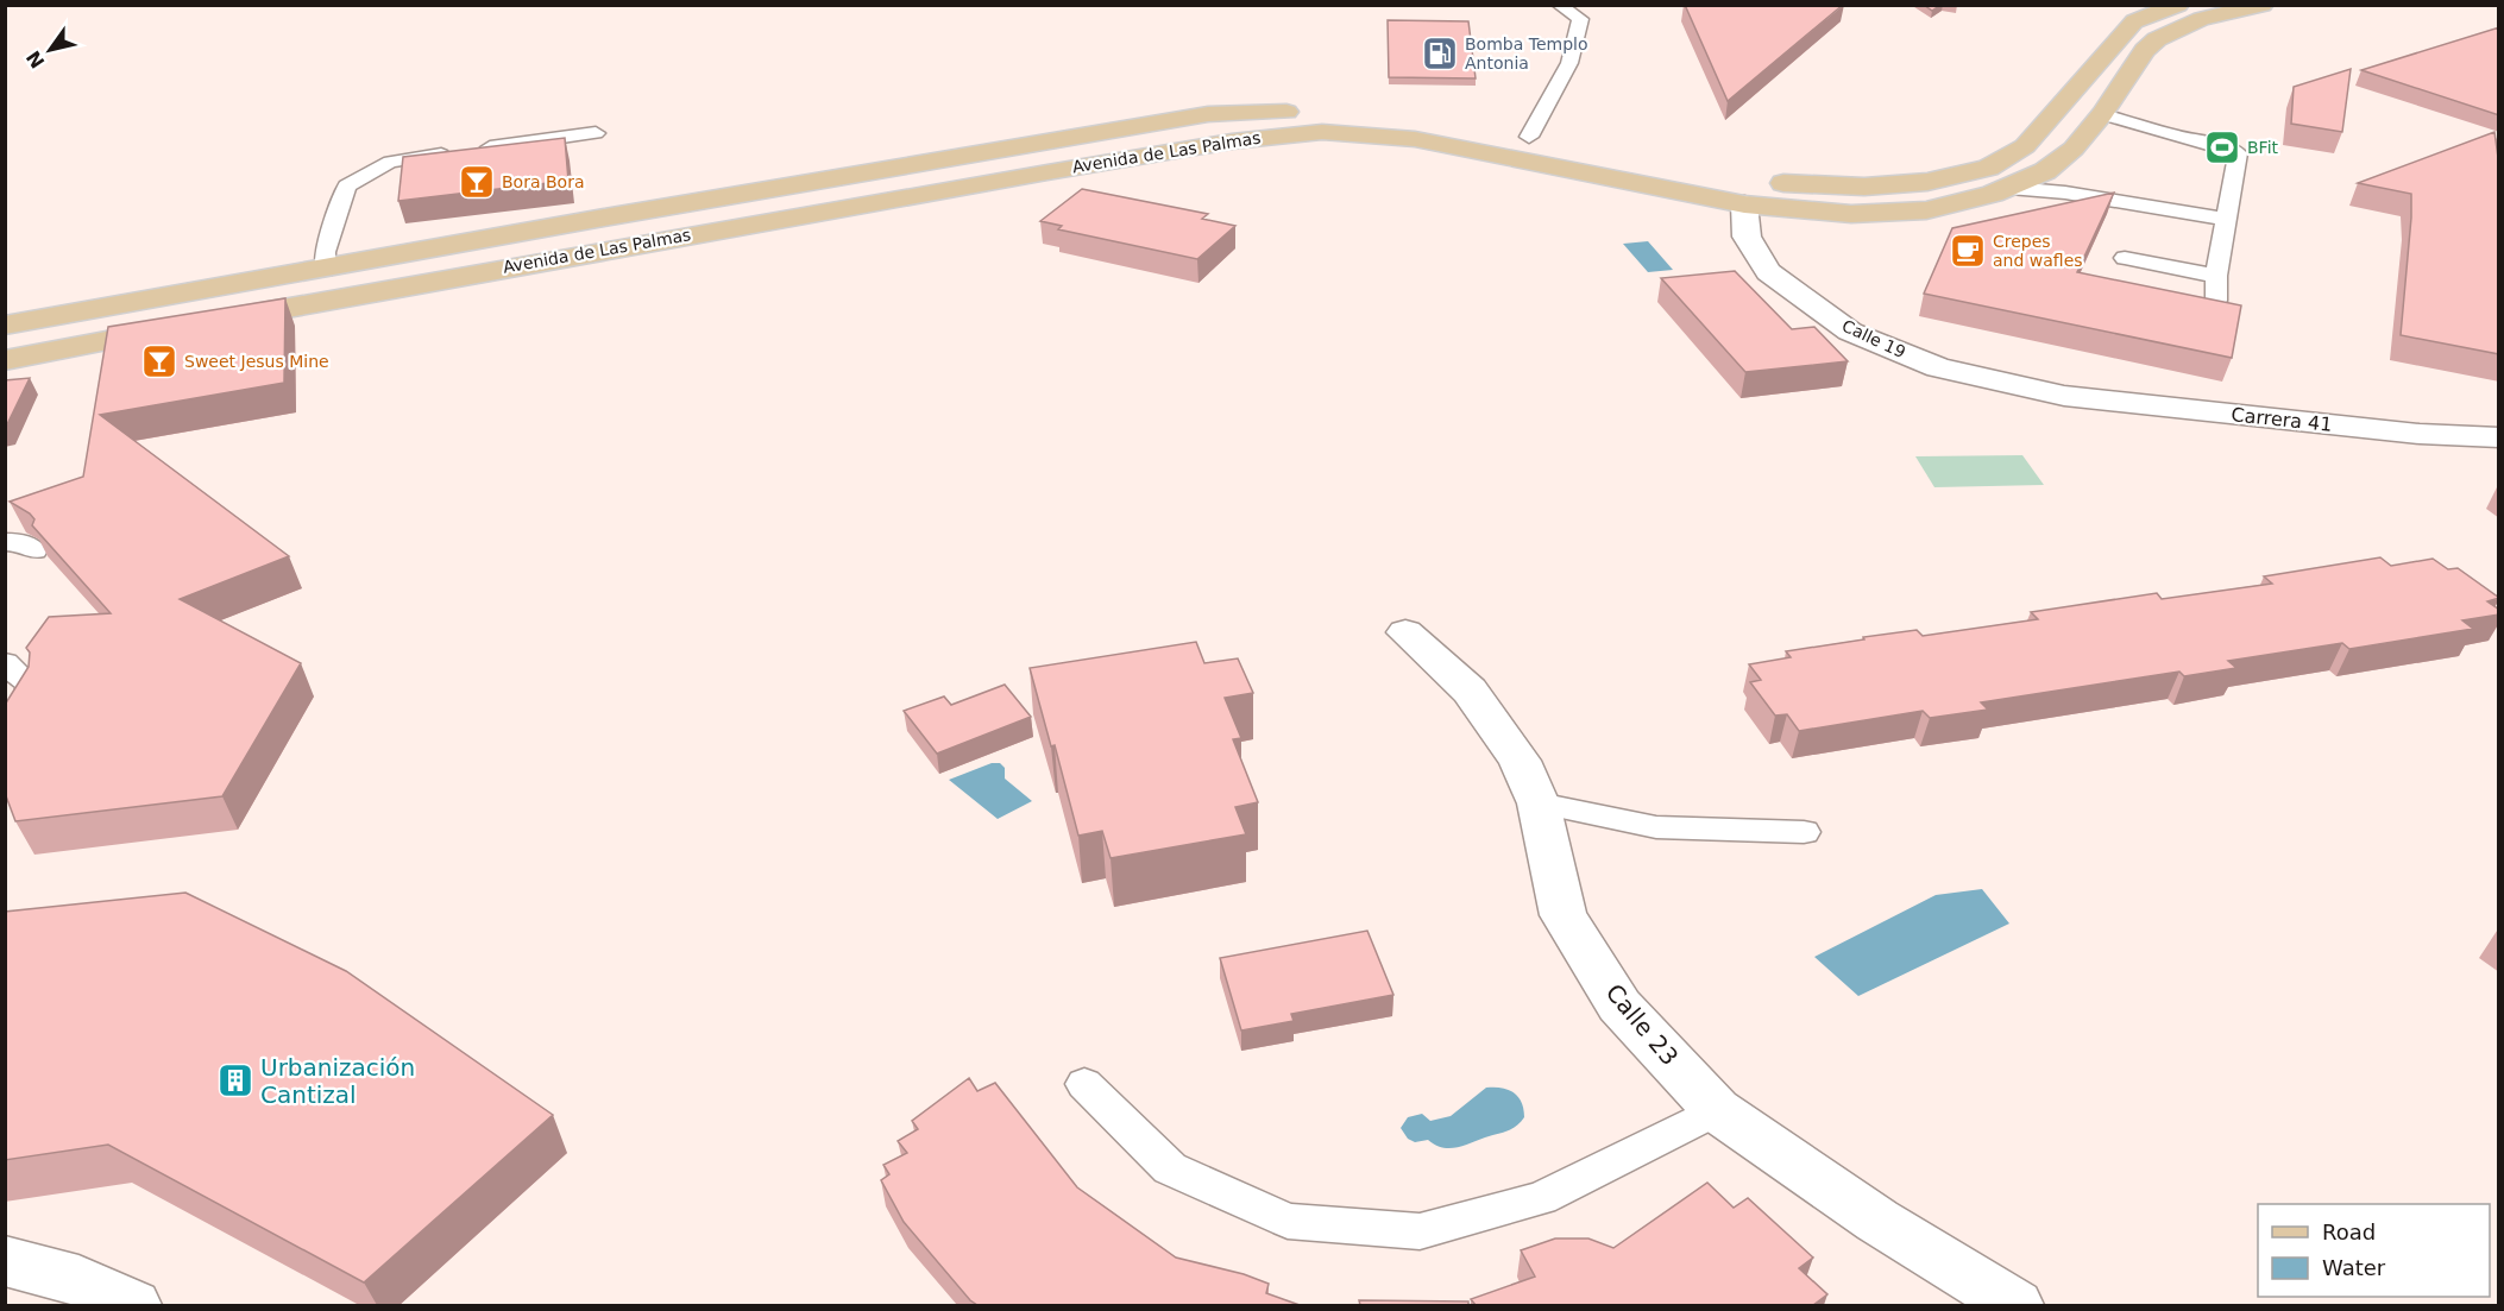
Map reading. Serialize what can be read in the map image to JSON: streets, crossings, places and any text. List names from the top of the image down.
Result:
{
  "streets": {
    "main road": ["Avenida de Las Palmas"],
    "street": ["Calle 19", "Carrera 41", "Calle 23"]
  },
  "crossings": [
    ["Avenida de Las Palmas", "Calle 19"],
    ["Calle 19", "Carrera 41"]
  ],
  "places": {
    "fuel station": ["Bomba Templo Antonia"],
    "sports": ["BFit"],
    "bar": ["Bora Bora", "Sweet Jesus Mine"],
    "cafe": ["Crepes and wafles"],
    "building": ["Urbanización Cantizal"]
  },
  "legend": ["Road", "Water"],
  "north": "bottom left"
}
